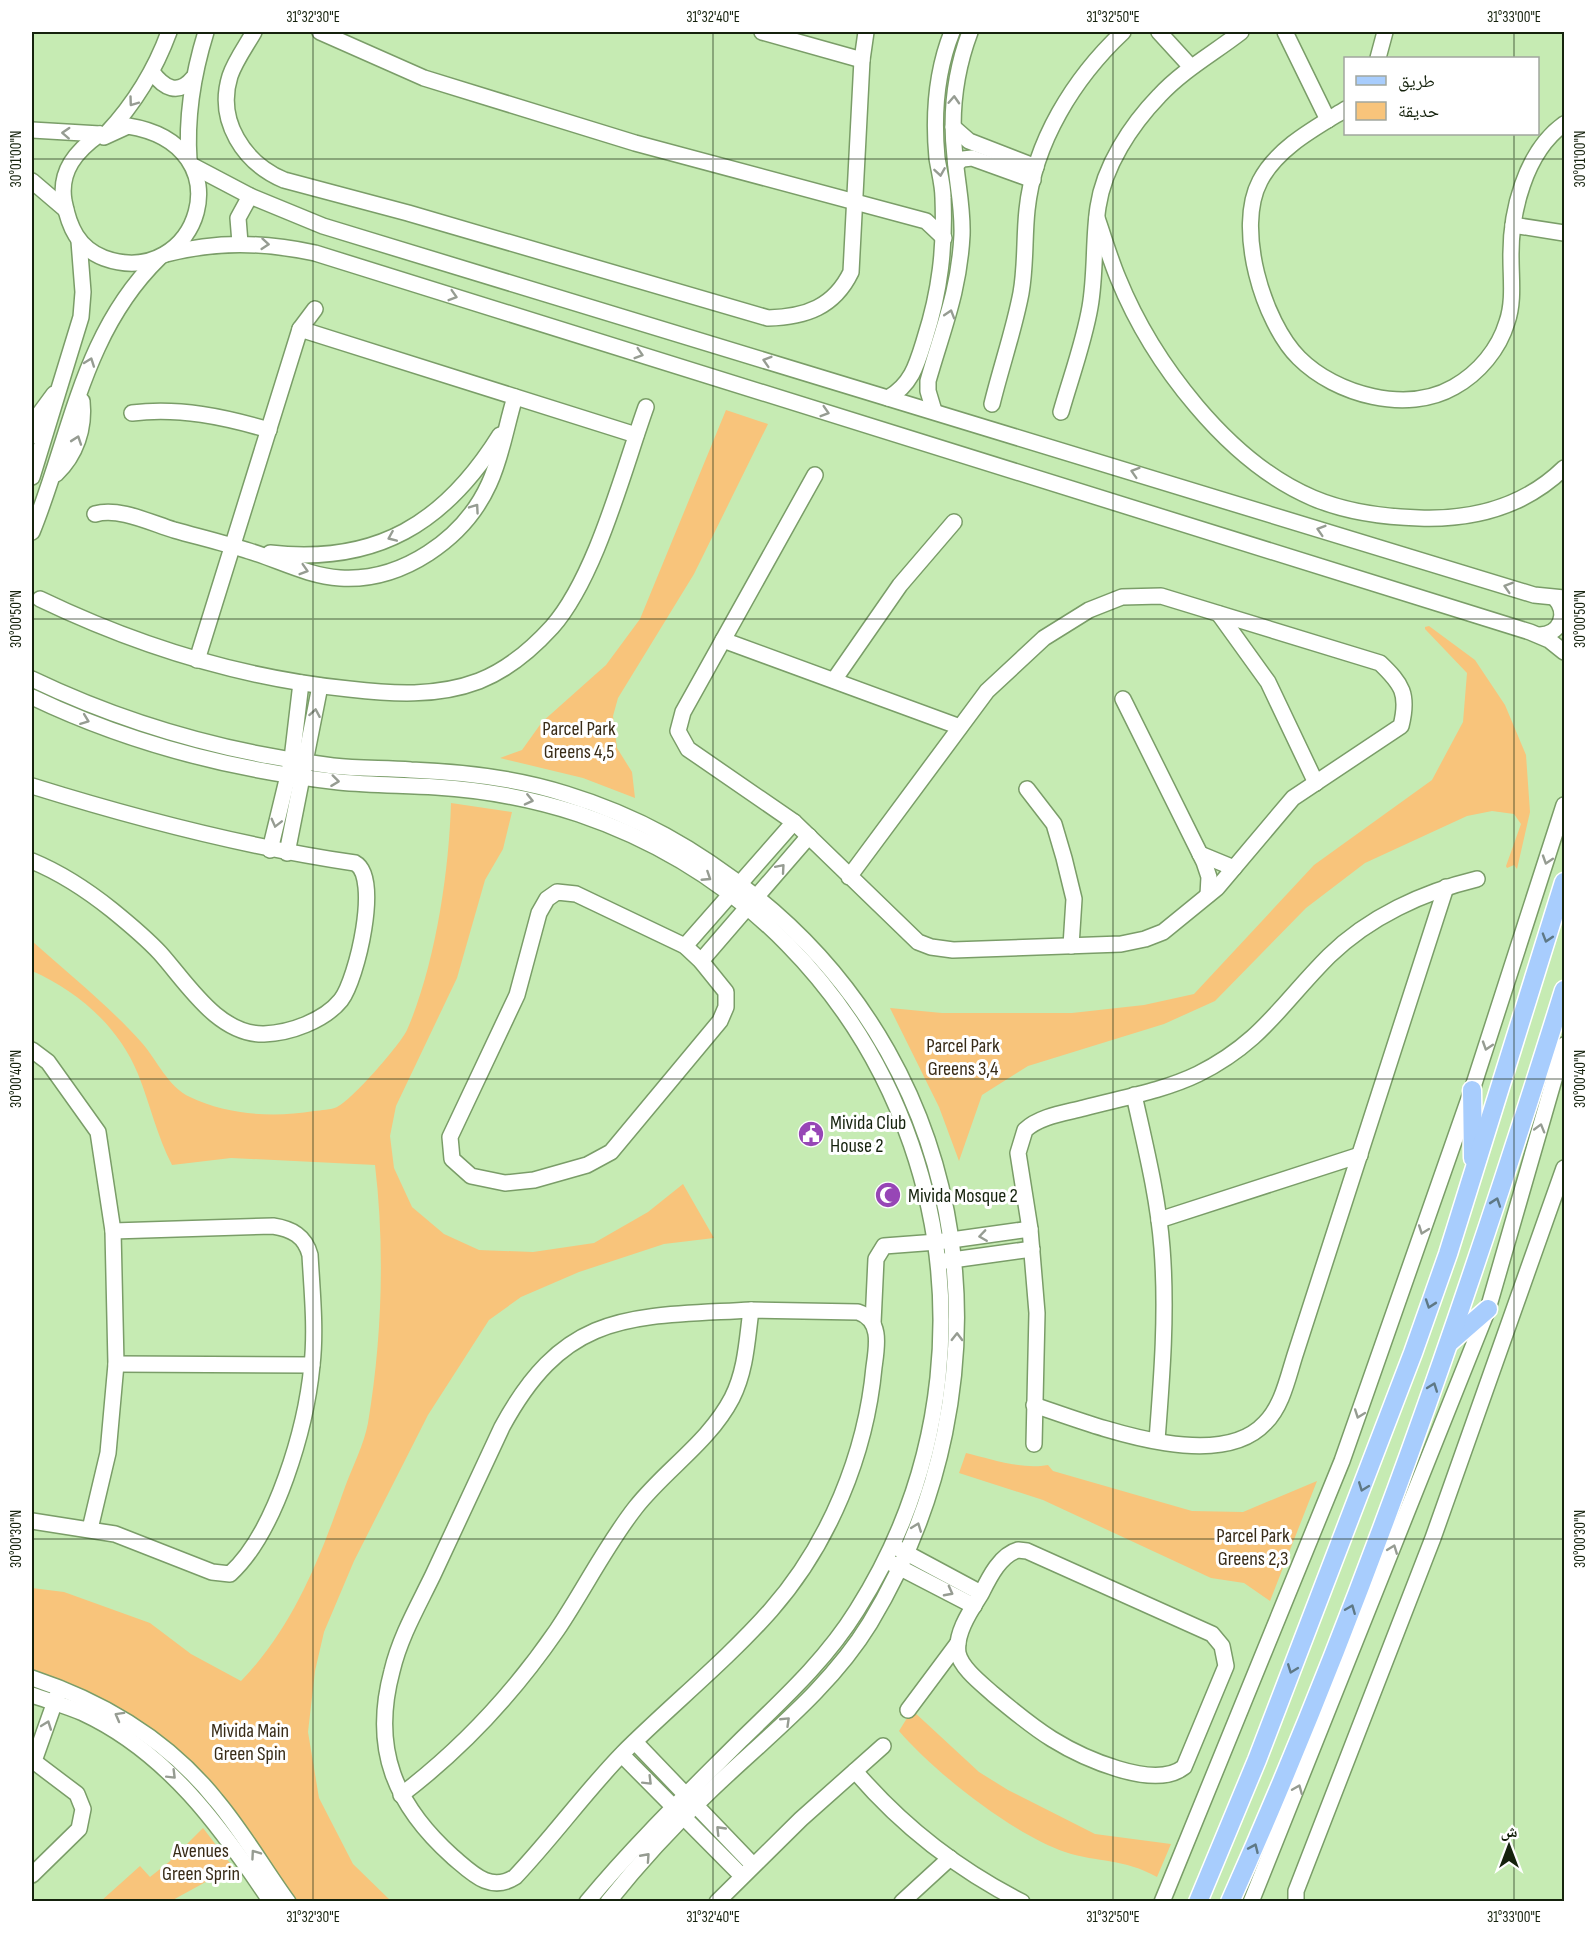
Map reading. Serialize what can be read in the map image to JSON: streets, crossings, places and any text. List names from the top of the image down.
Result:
{
  "parks": [
    "Parcel Park Greens 4,5",
    "Parcel Park Greens 3,4",
    "Parcel Park Greens 2,3",
    "Mivida Main Green Spin",
    "Avenues Green Sprin"
  ],
  "places": {
    "public building": ["Mivida Club House 2"],
    "mosque": ["Mivida Mosque 2"]
  },
  "legend": ["طريق", "حديقة"],
  "north": "top",
  "coordinates": [
    "31°32'30\"E",
    "31°32'40\"E",
    "31°32'50\"E",
    "31°33'00\"E",
    "30°01'00\"N",
    "30°00'50\"N",
    "30°00'40\"N",
    "30°00'30\"N"
  ]
}
